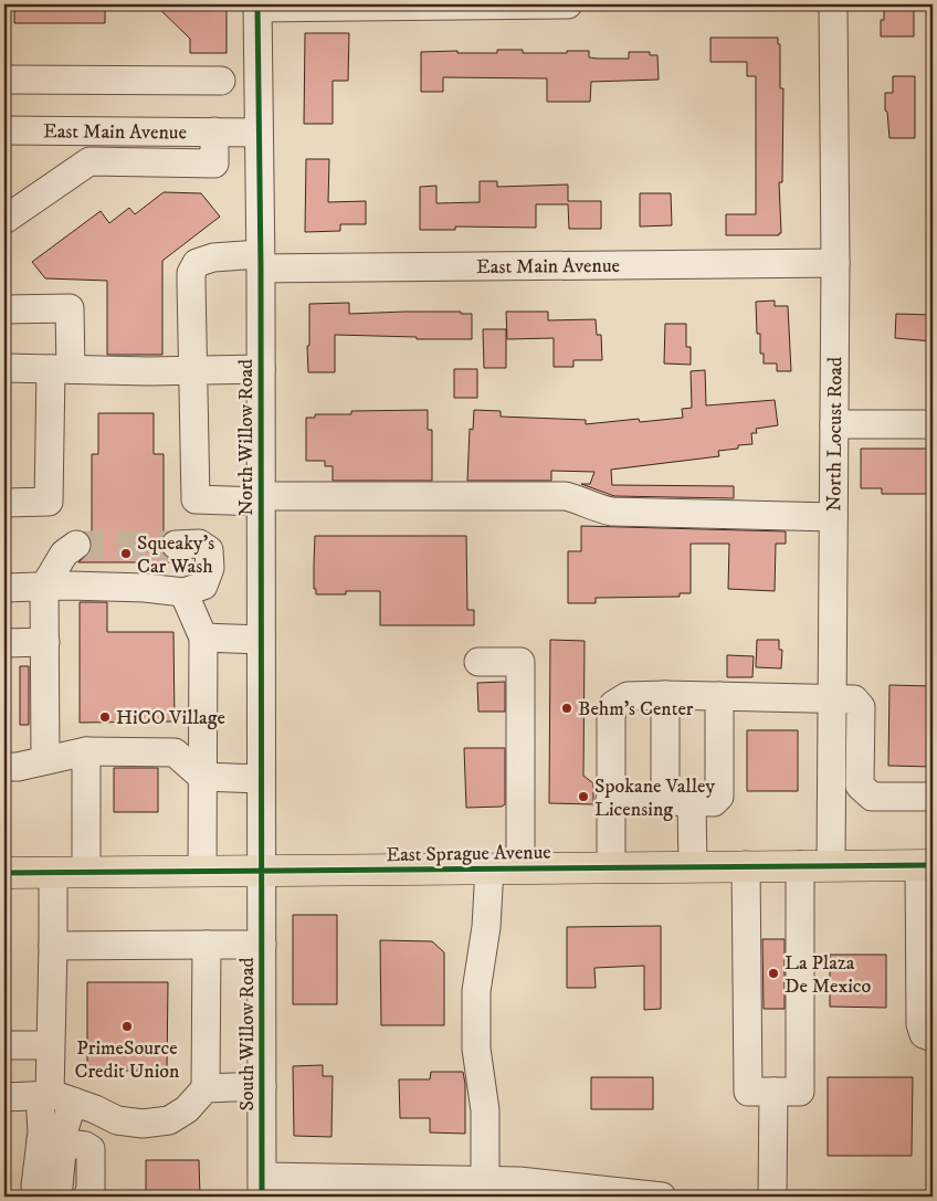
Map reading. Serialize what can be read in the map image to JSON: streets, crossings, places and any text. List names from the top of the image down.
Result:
{
  "streets": {
    "main road": ["East Sprague Avenue"],
    "street": [
      "East Main Avenue",
      "North Locust Road",
      "North Willow Road",
      "South Willow Road"
    ]
  },
  "crossings": [
    ["East Main Avenue", "North Locust Road"],
    ["East Main Avenue", "North Willow Road"],
    ["North Locust Road", "East Sprague Avenue"],
    ["North Willow Road", "East Sprague Avenue"],
    ["North Willow Road", "South Willow Road"],
    ["East Sprague Avenue", "South Willow Road"]
  ],
  "places": [
    "Squeaky's Car Wash",
    "Behm's Center",
    "HiCO Village",
    "Spokane Valley Licensing",
    "La Plaza De Mexico",
    "PrimeSource Credit Union"
  ]
}
